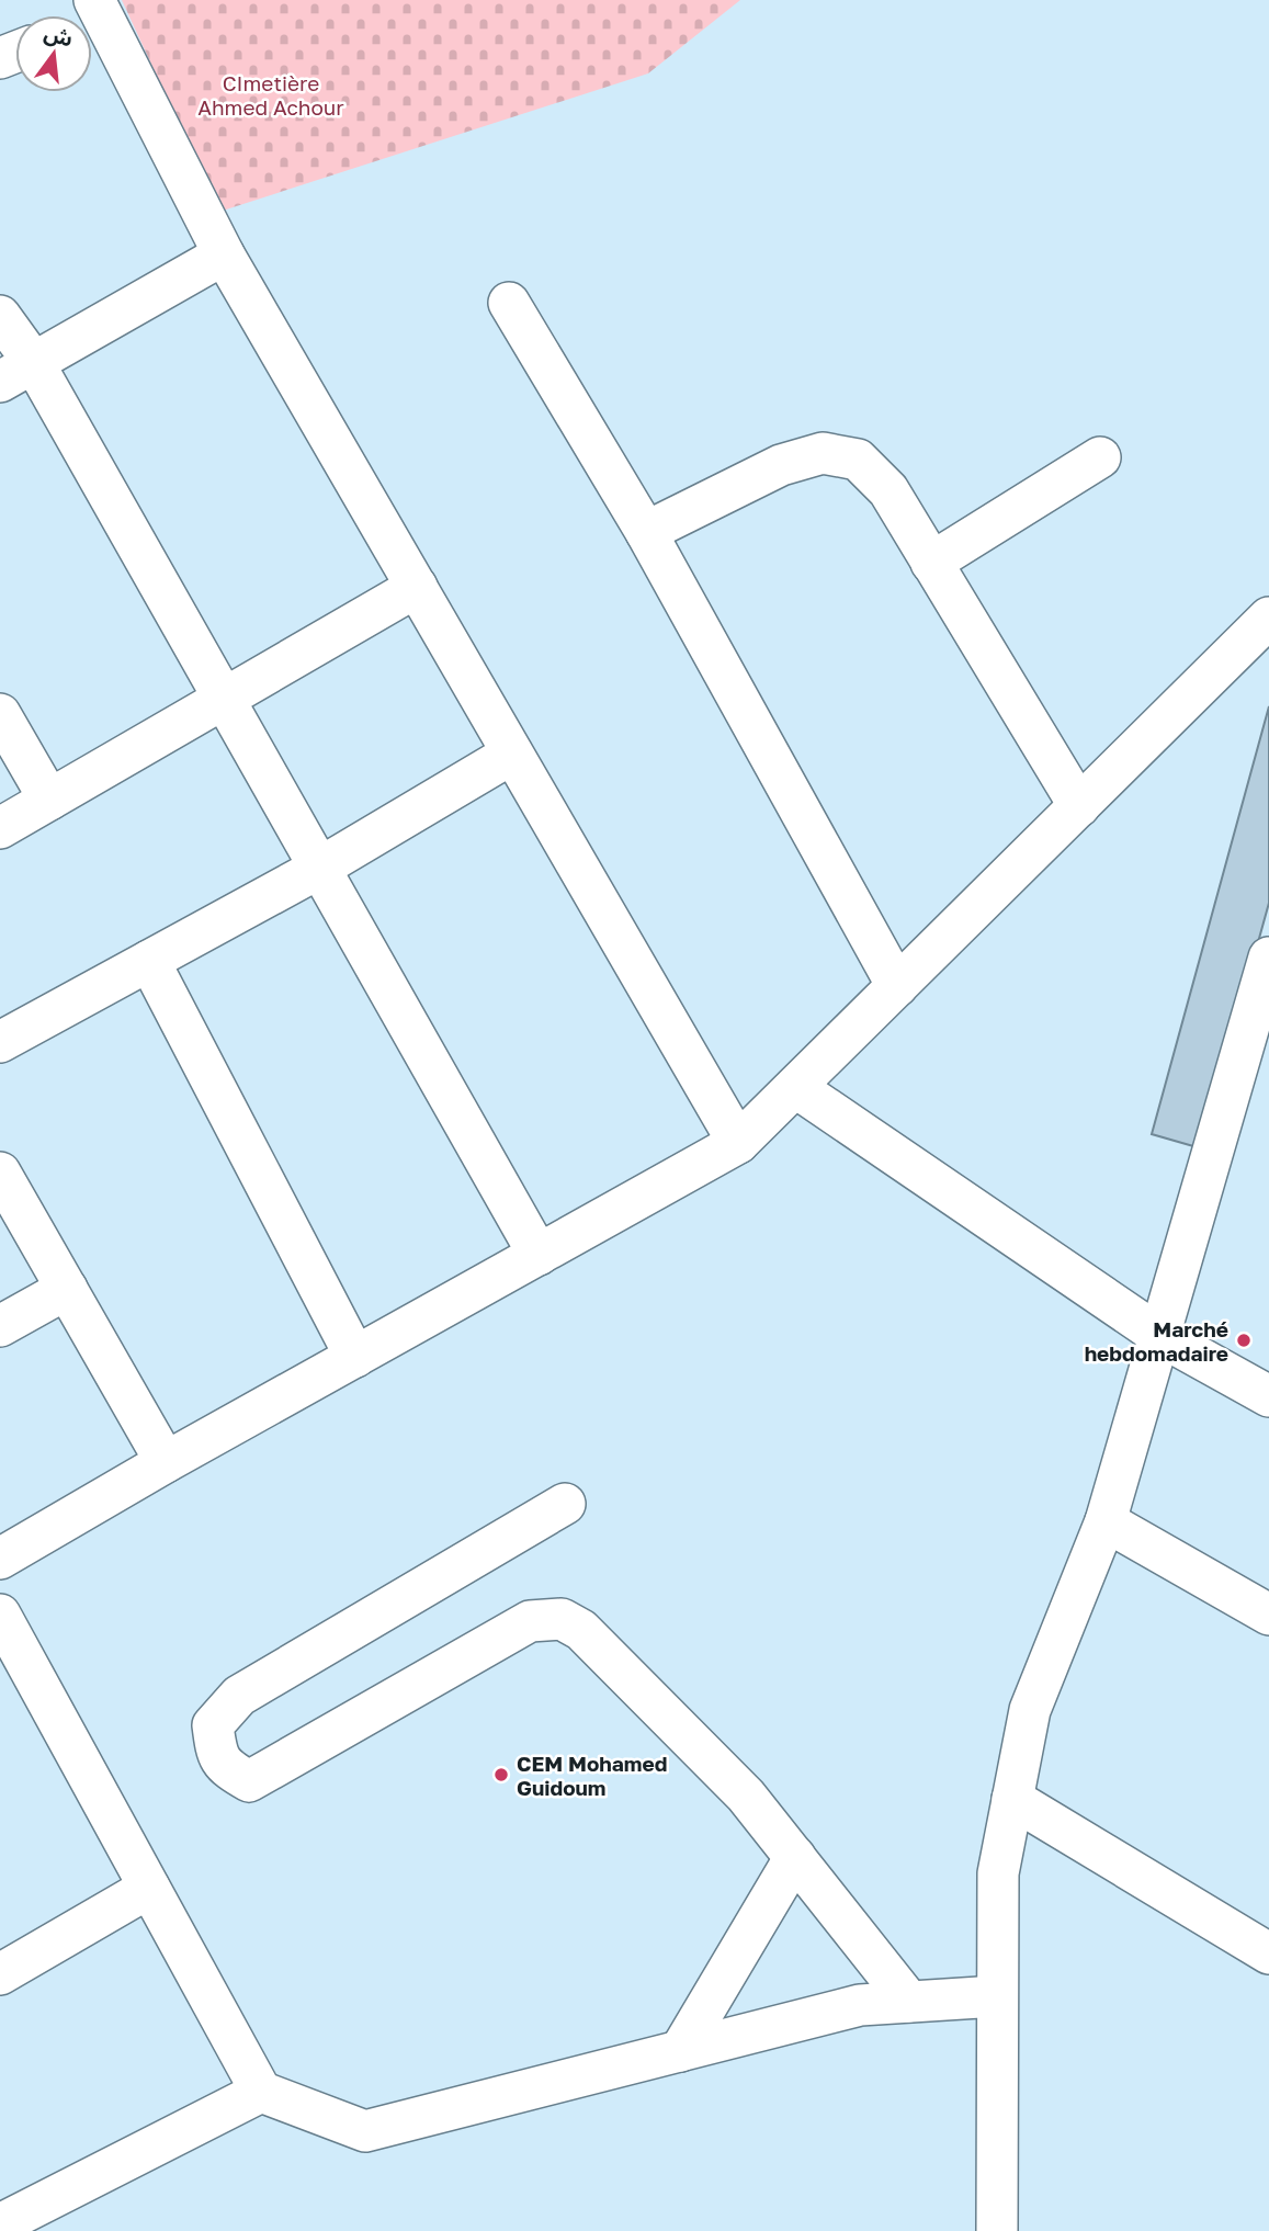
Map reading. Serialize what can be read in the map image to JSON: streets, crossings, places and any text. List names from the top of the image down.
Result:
{
  "parks": ["CImetière Ahmed Achour"],
  "places": ["Marché hebdomadaire", "CEM Mohamed Guidoum"],
  "north": "top"
}
